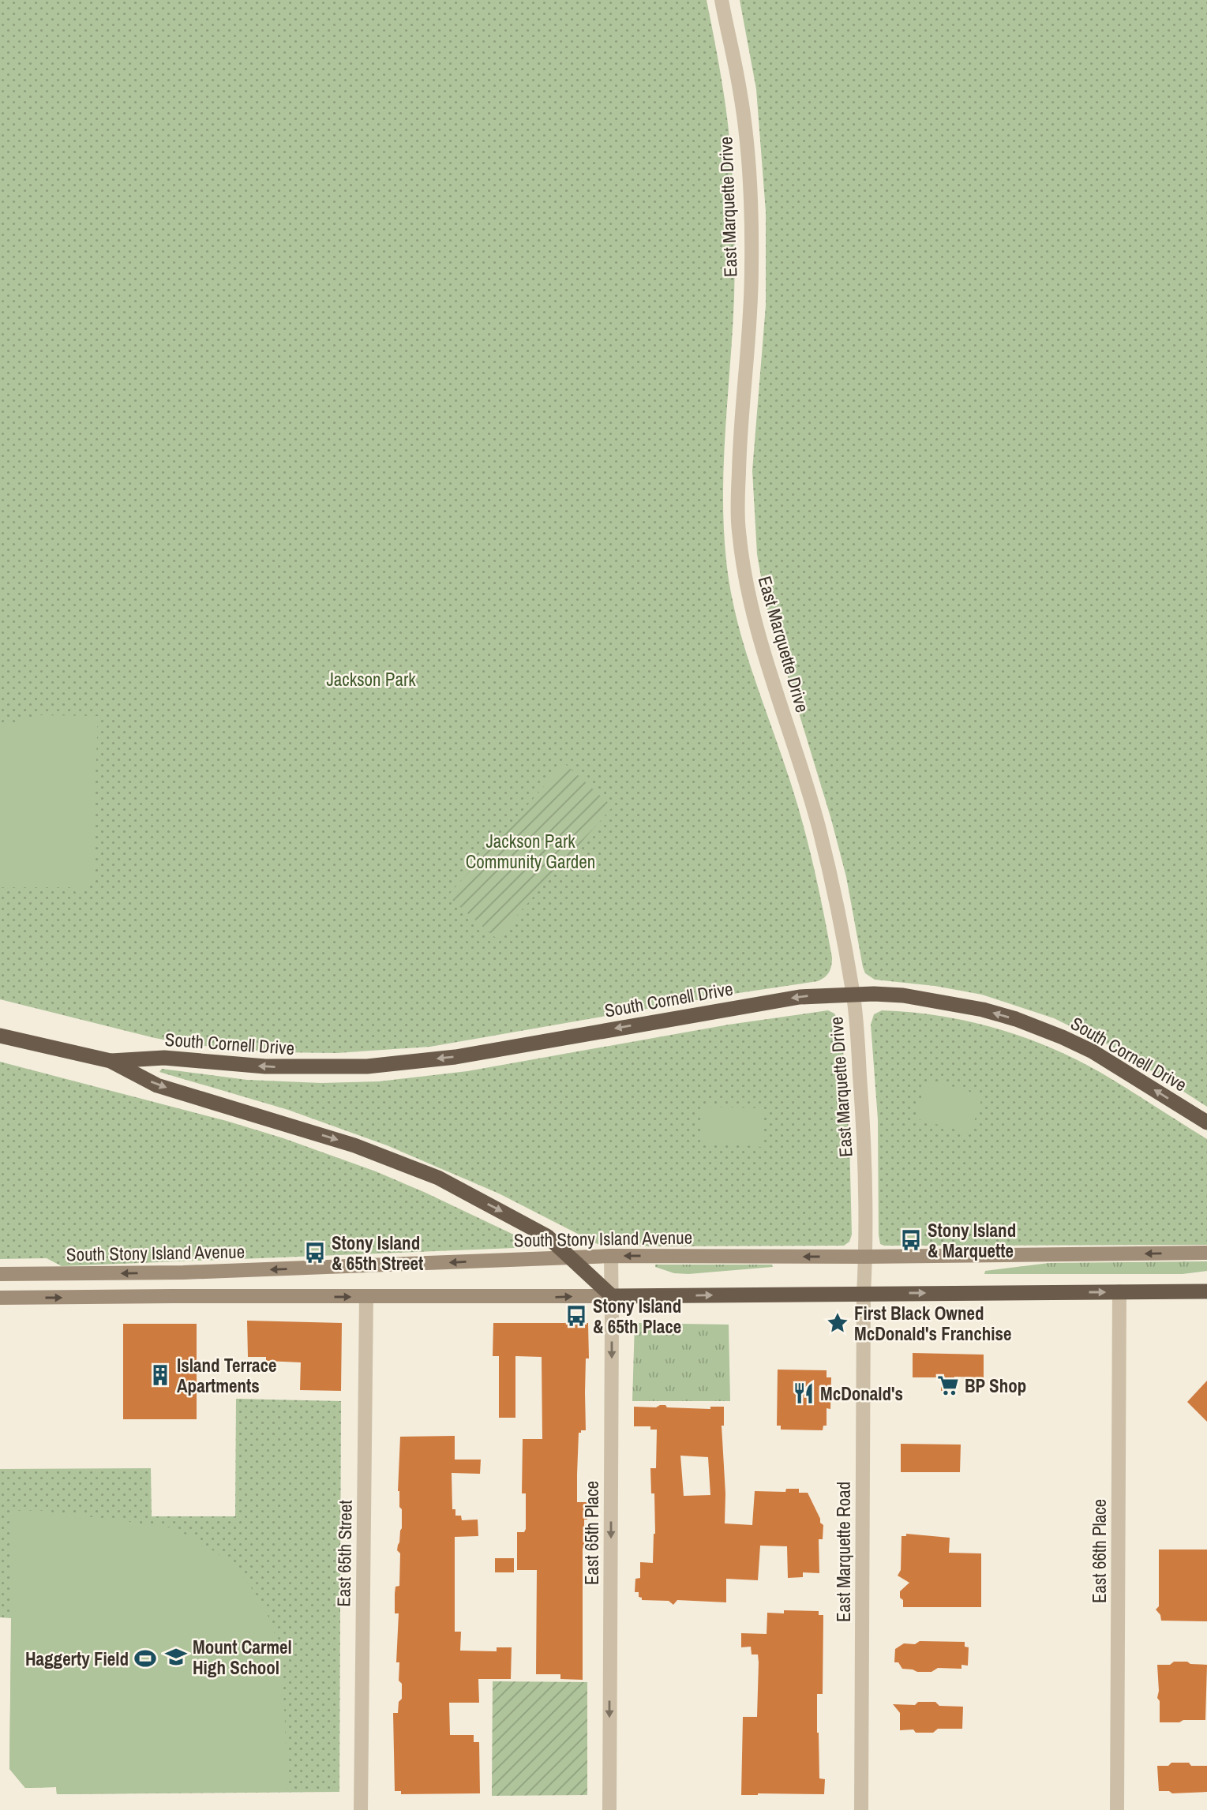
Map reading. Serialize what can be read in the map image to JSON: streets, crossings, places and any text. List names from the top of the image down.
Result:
{
  "streets": {
    "highway": ["South Cornell Drive"],
    "main road": ["South Stony Island Avenue"],
    "street": [
      "East Marquette Drive",
      "East 65th Place",
      "East 66th Place",
      "East Marquette Road",
      "East 65th Street"
    ]
  },
  "crossings": [
    ["East Marquette Drive", "South Cornell Drive"],
    ["East Marquette Drive", "South Stony Island Avenue"],
    ["East Marquette Drive", "East Marquette Road"],
    ["South Cornell Drive", "South Stony Island Avenue"],
    ["South Cornell Drive", "East 65th Place"],
    ["South Stony Island Avenue", "East 65th Place"]
  ],
  "one_way": ["East 65th Place"],
  "parks": ["Jackson Park", "Jackson Park Community Garden"],
  "places": {
    "bus stop": ["Stony Island & Marquette", "Stony Island & 65th Street", "Stony Island & 65th Place"],
    "place": ["First Black Owned McDonald's Franchise"],
    "building": ["Island Terrace Apartments"],
    "supermarket": ["BP Shop"],
    "restaurant": ["McDonald's"],
    "school or university": ["Mount Carmel High School"],
    "sports": ["Haggerty Field"]
  }
}
